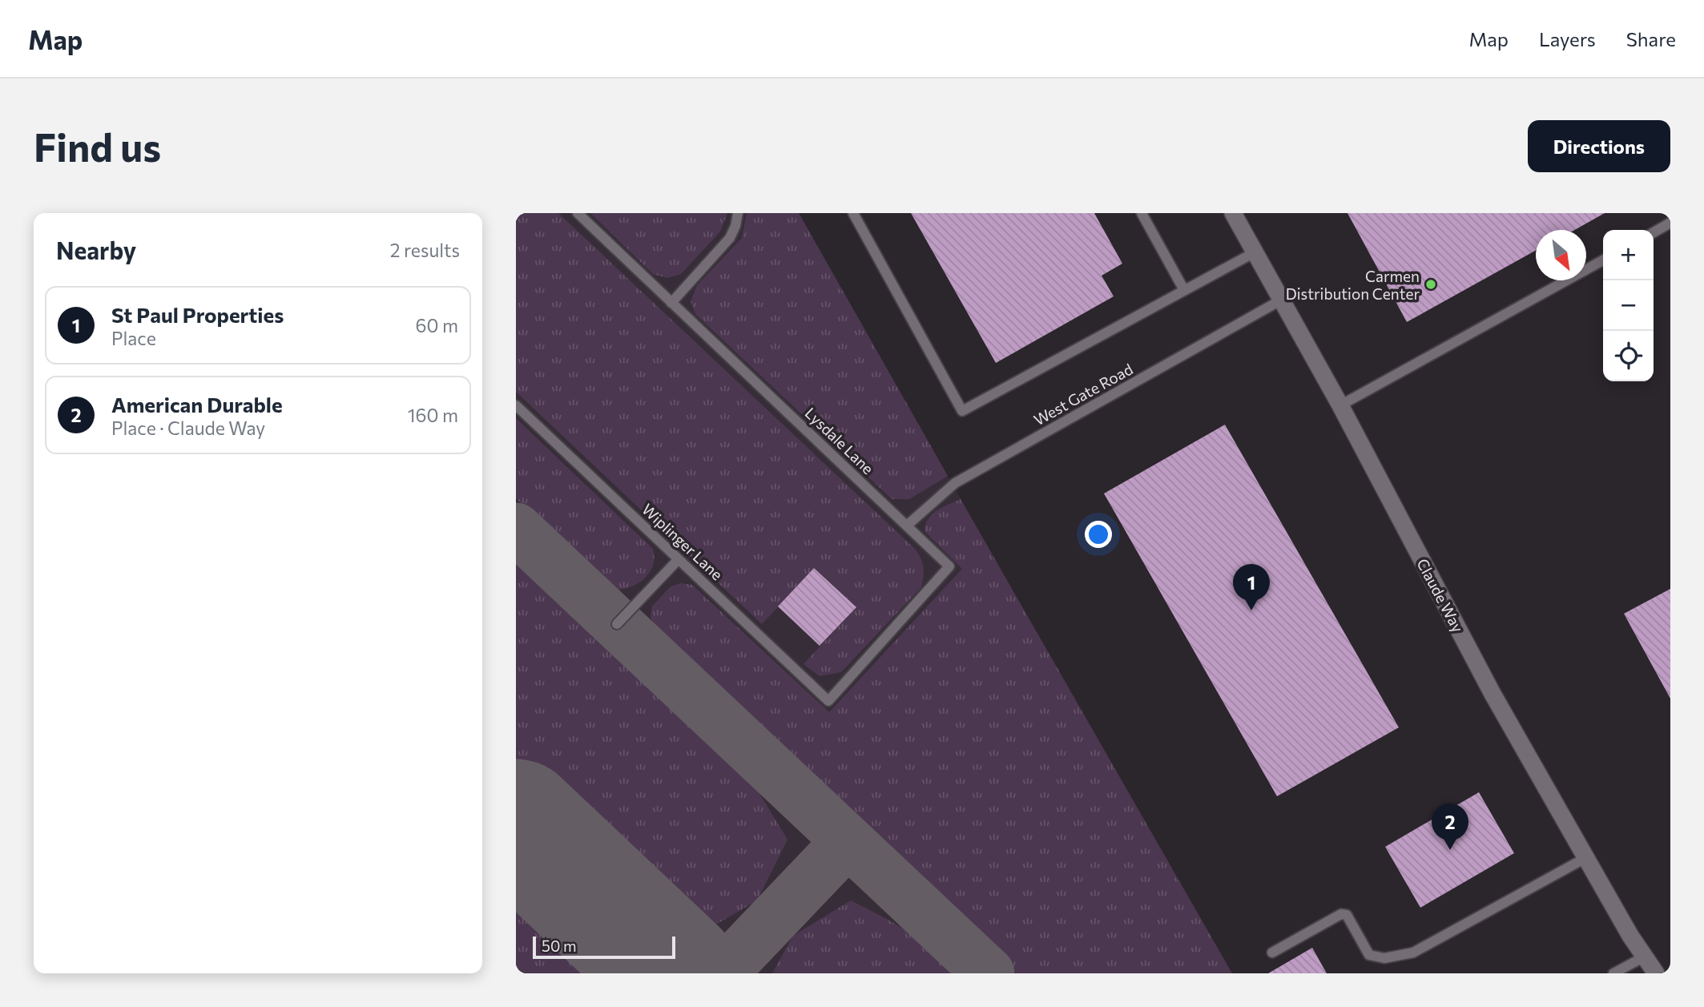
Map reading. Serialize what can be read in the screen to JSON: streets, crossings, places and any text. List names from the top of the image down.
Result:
{
  "streets": {
    "street": ["Claude Way"],
    "lane": ["West Gate Road", "Lysdale Lane", "Wiplinger Lane"]
  },
  "crossings": [
    ["West Gate Road", "Lysdale Lane"],
    ["West Gate Road", "Claude Way"],
    ["Lysdale Lane", "Wiplinger Lane"]
  ],
  "places": ["Carmen Distribution Center"],
  "scale_bar": "50 m",
  "north": "bottom right",
  "page": {
    "header": "Map",
    "nav": ["Map", "Layers", "Share"],
    "buttons": "Directions",
    "title": "Find us",
    "heading": ["Nearby", "2 results"],
    "map_buttons": ["+", "−"],
    "list": [
      {
        "mark": "1",
        "name": "St Paul Properties",
        "note": "Place",
        "value": "60 m"
      },
      {
        "mark": "2",
        "name": "American Durable",
        "note": "Place · Claude Way",
        "value": "160 m"
      }
    ],
    "pins": ["1", "2"],
    "scale": "50 m"
  }
}
